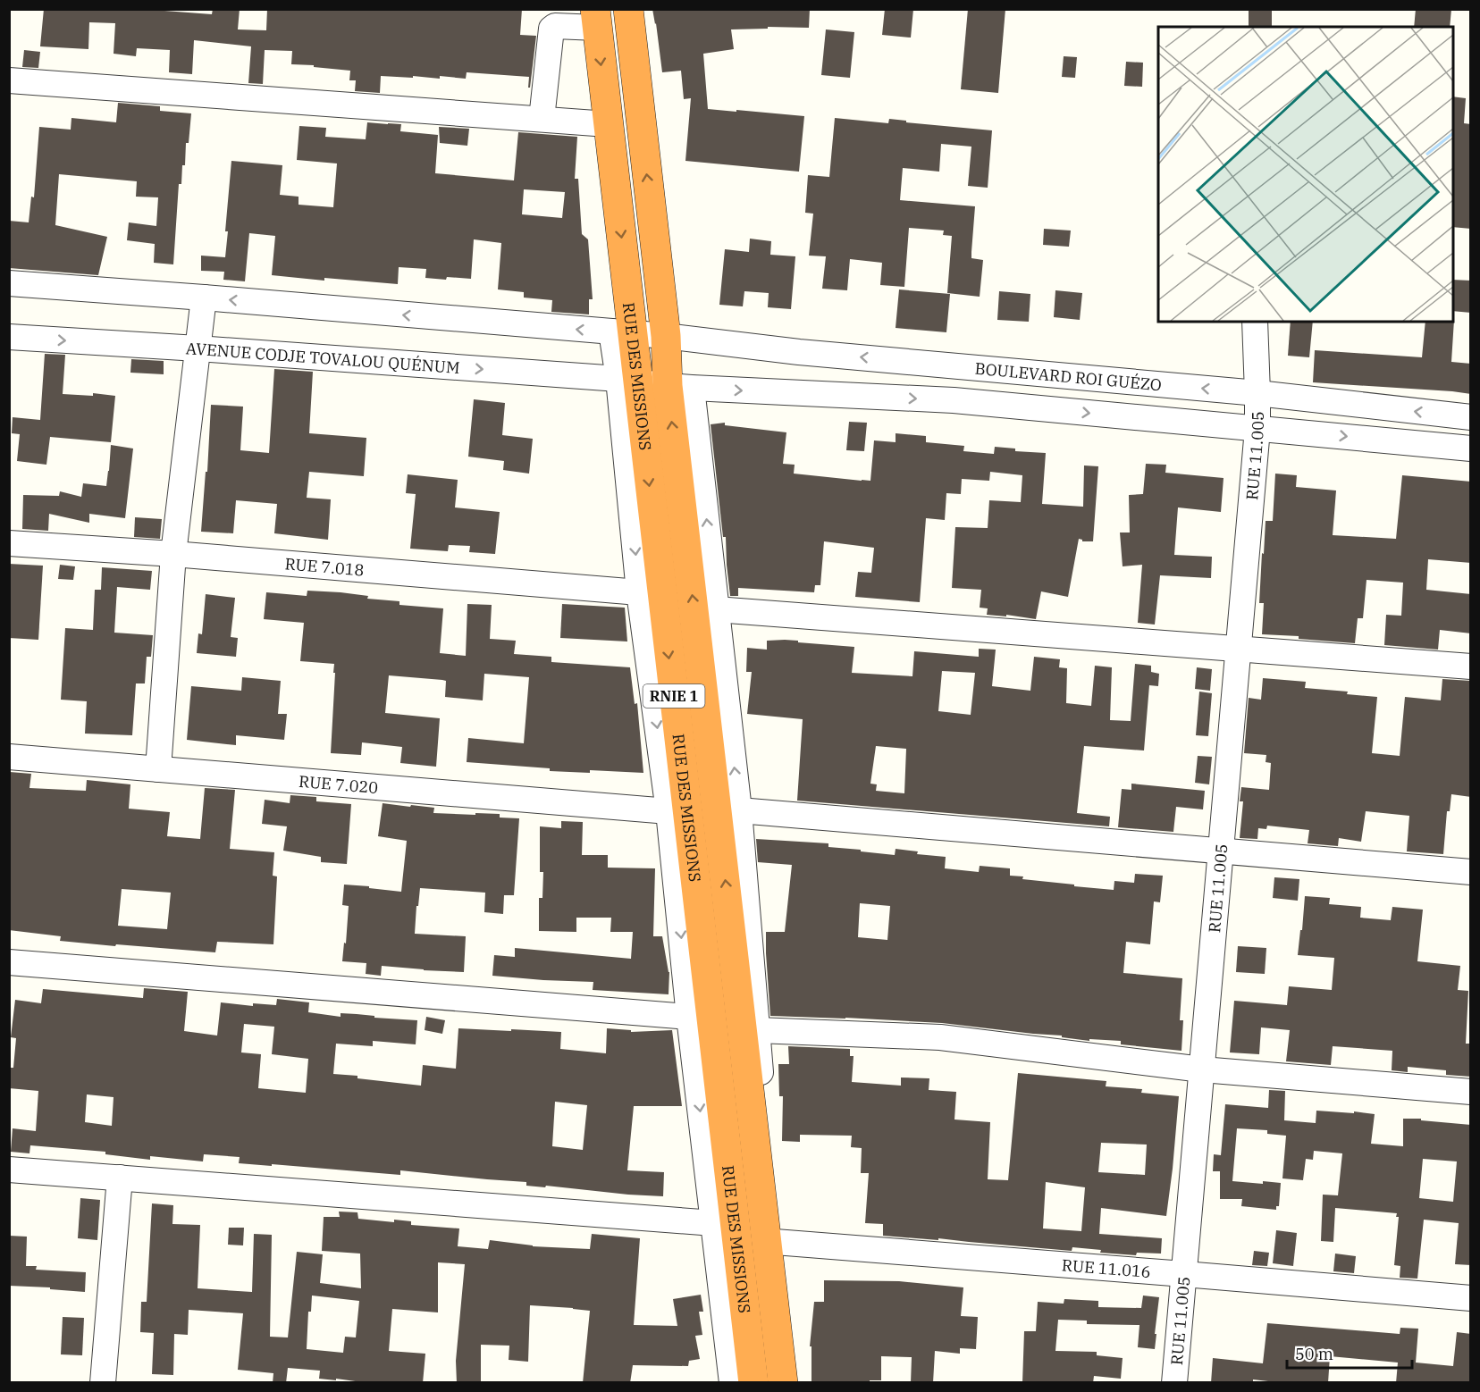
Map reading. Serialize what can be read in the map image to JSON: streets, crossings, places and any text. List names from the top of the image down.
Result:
{
  "streets": {
    "highway": ["RUE DES MISSIONS", "RNIE 1"],
    "street": [
      "AVENUE CODJE TOVALOU QUÉNUM",
      "BOULEVARD ROI GUÉZO",
      "RUE 11.005",
      "RUE 7.018",
      "RUE 7.020",
      "RUE 11.016"
    ]
  },
  "crossings": [
    ["AVENUE CODJE TOVALOU QUÉNUM", "RUE DES MISSIONS"],
    ["RUE DES MISSIONS", "BOULEVARD ROI GUÉZO"],
    ["BOULEVARD ROI GUÉZO", "RUE 11.005"],
    ["RUE 11.005", "RUE 11.016"]
  ],
  "scale_bar": "50 m"
}
